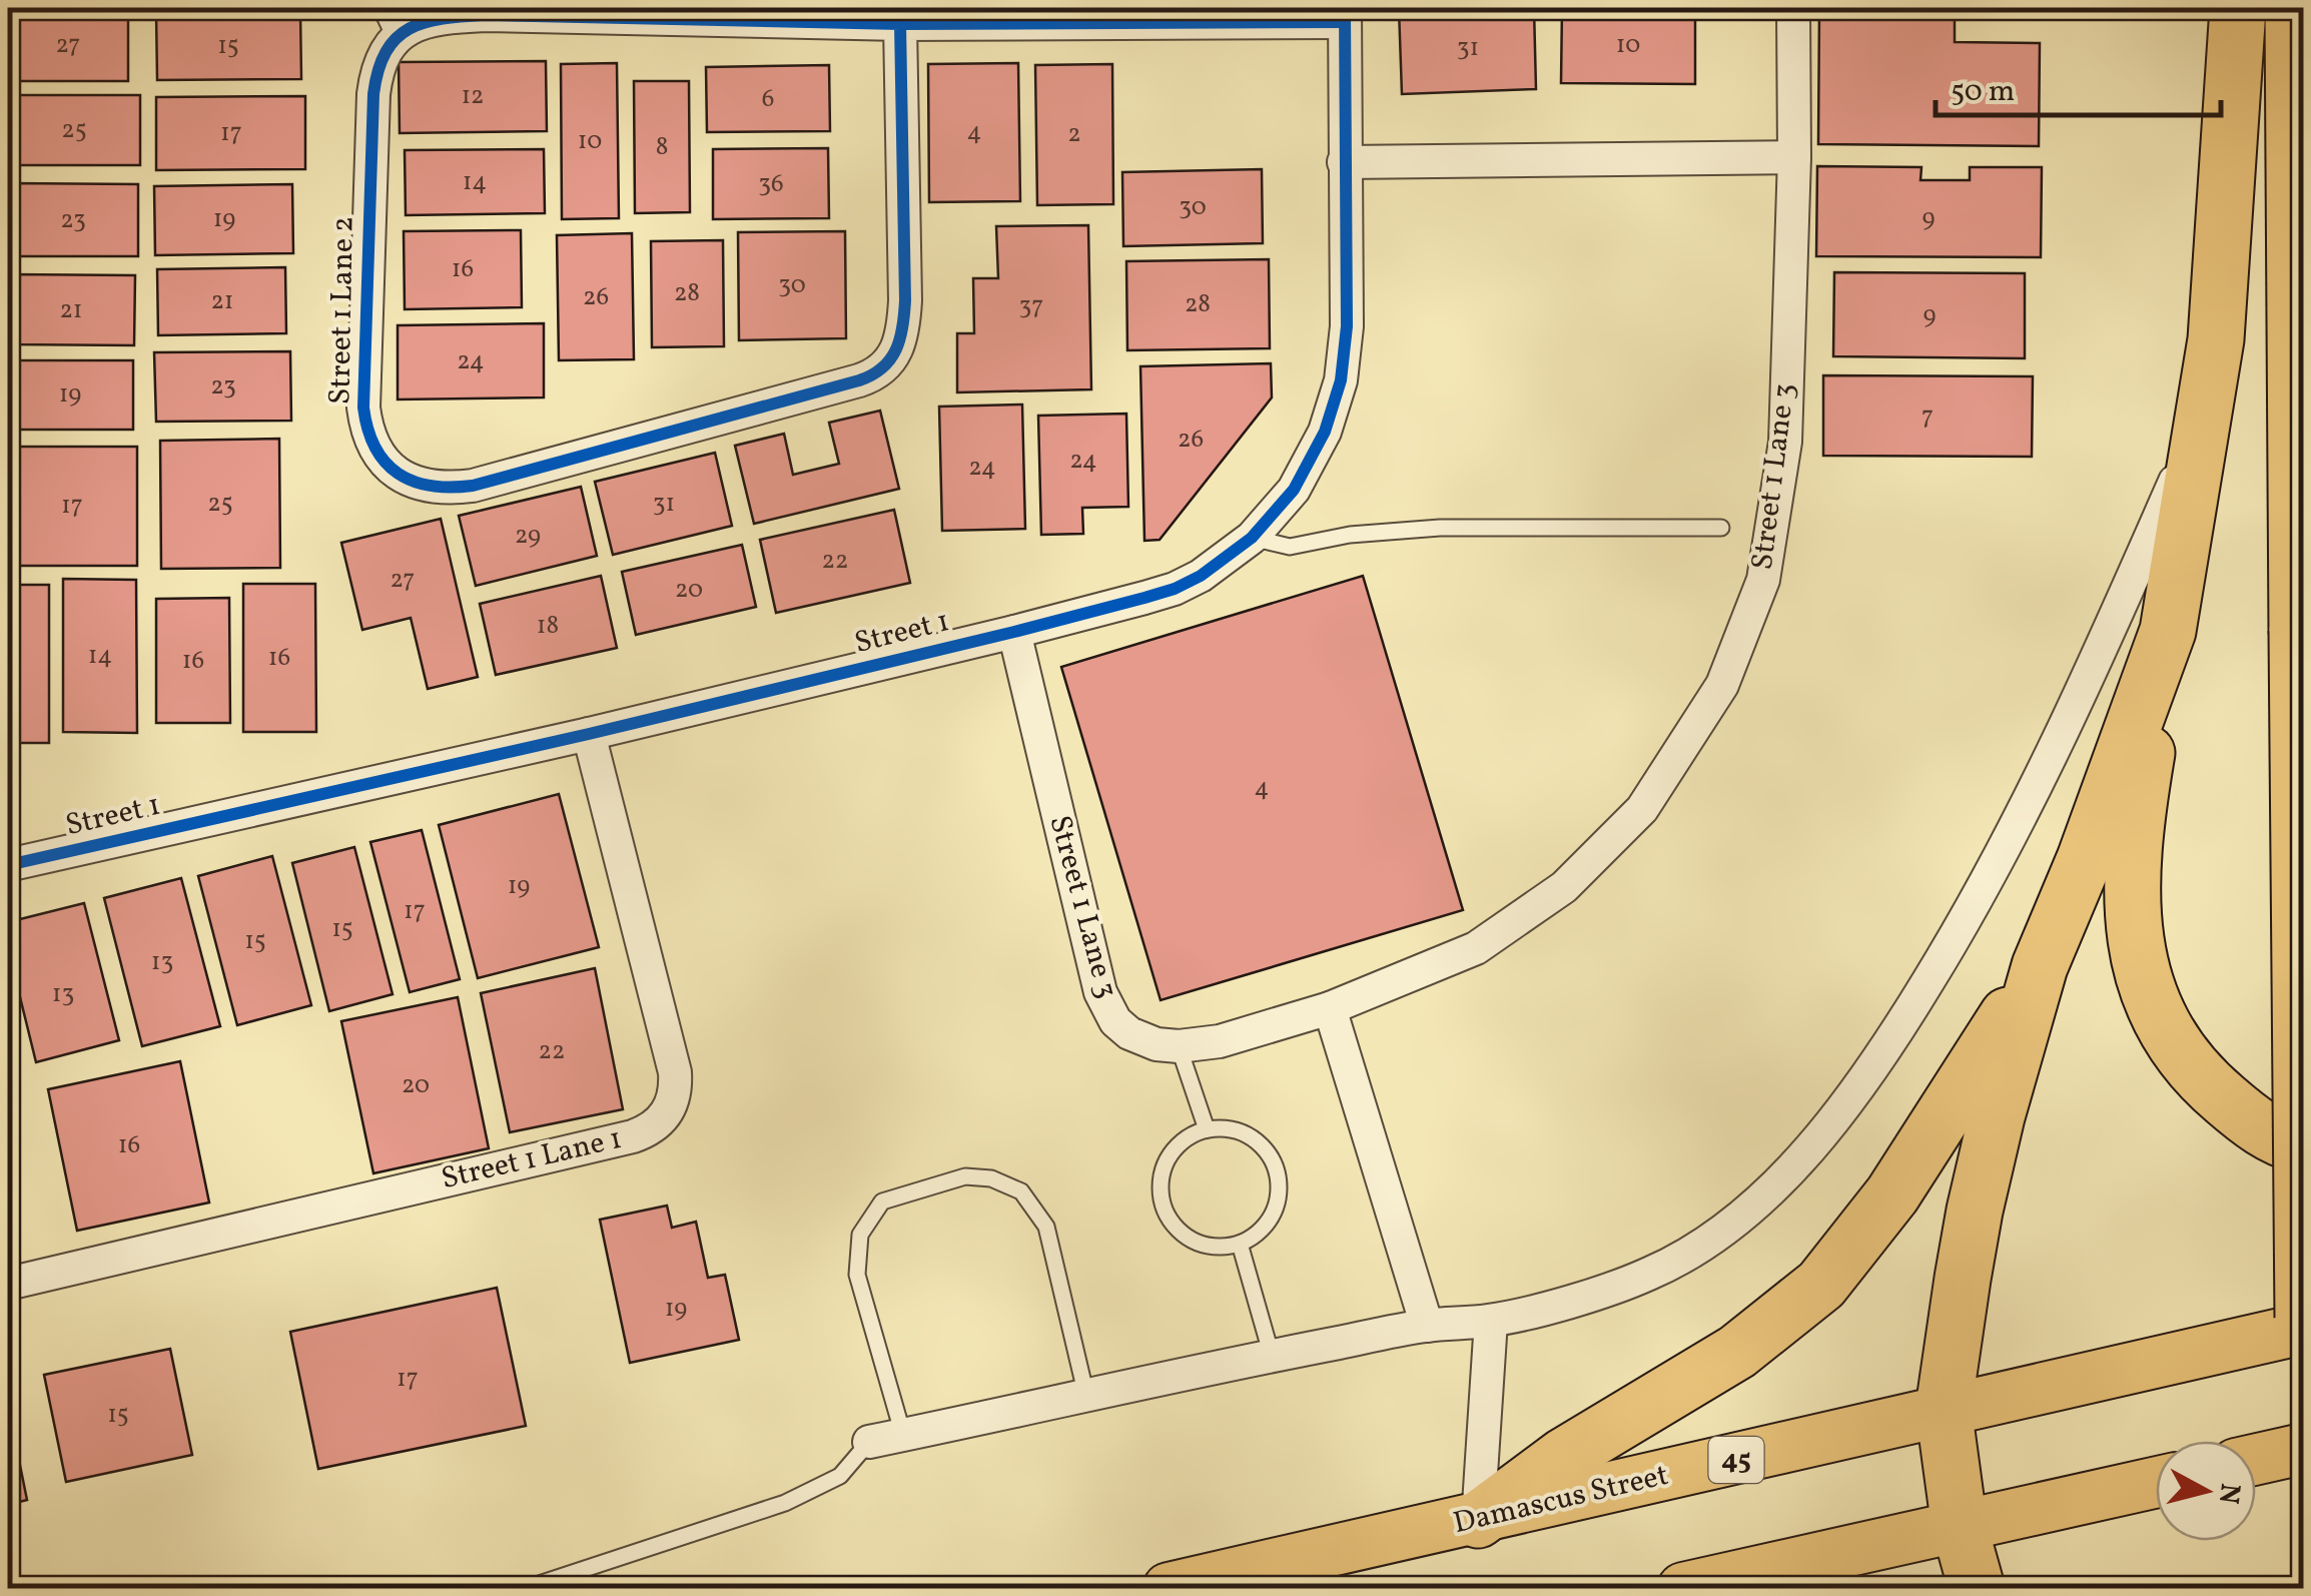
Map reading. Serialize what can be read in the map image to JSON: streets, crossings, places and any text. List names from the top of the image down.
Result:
{
  "streets": {
    "main road": ["45", "Damascus Street"],
    "street": [
      "Street 1 Lane 2",
      "Street 1 Lane 3",
      "Street 1",
      "Street 1 Lane 1"
    ]
  },
  "crossings": [
    ["Street 1 Lane 3", "Street 1"],
    ["Street 1", "Street 1 Lane 1"]
  ],
  "house_numbers": [
    "27",
    "10",
    "15",
    "31",
    "12",
    "6",
    "25",
    "4",
    "17",
    "2",
    "10",
    "8",
    "14",
    "36",
    "30",
    "9",
    "19",
    "23",
    "16",
    "30",
    "28",
    "26",
    "21",
    "28",
    "37",
    "21",
    "9",
    "24",
    "23",
    "19",
    "7",
    "26",
    "24",
    "24",
    "25",
    "31",
    "17",
    "29",
    "22",
    "27",
    "20",
    "18",
    "14",
    "16",
    "16",
    "4",
    "19",
    "17",
    "15",
    "15",
    "13",
    "13",
    "22",
    "20",
    "16",
    "19",
    "17",
    "15"
  ],
  "scale_bar": "50 m",
  "north": "right"
}
